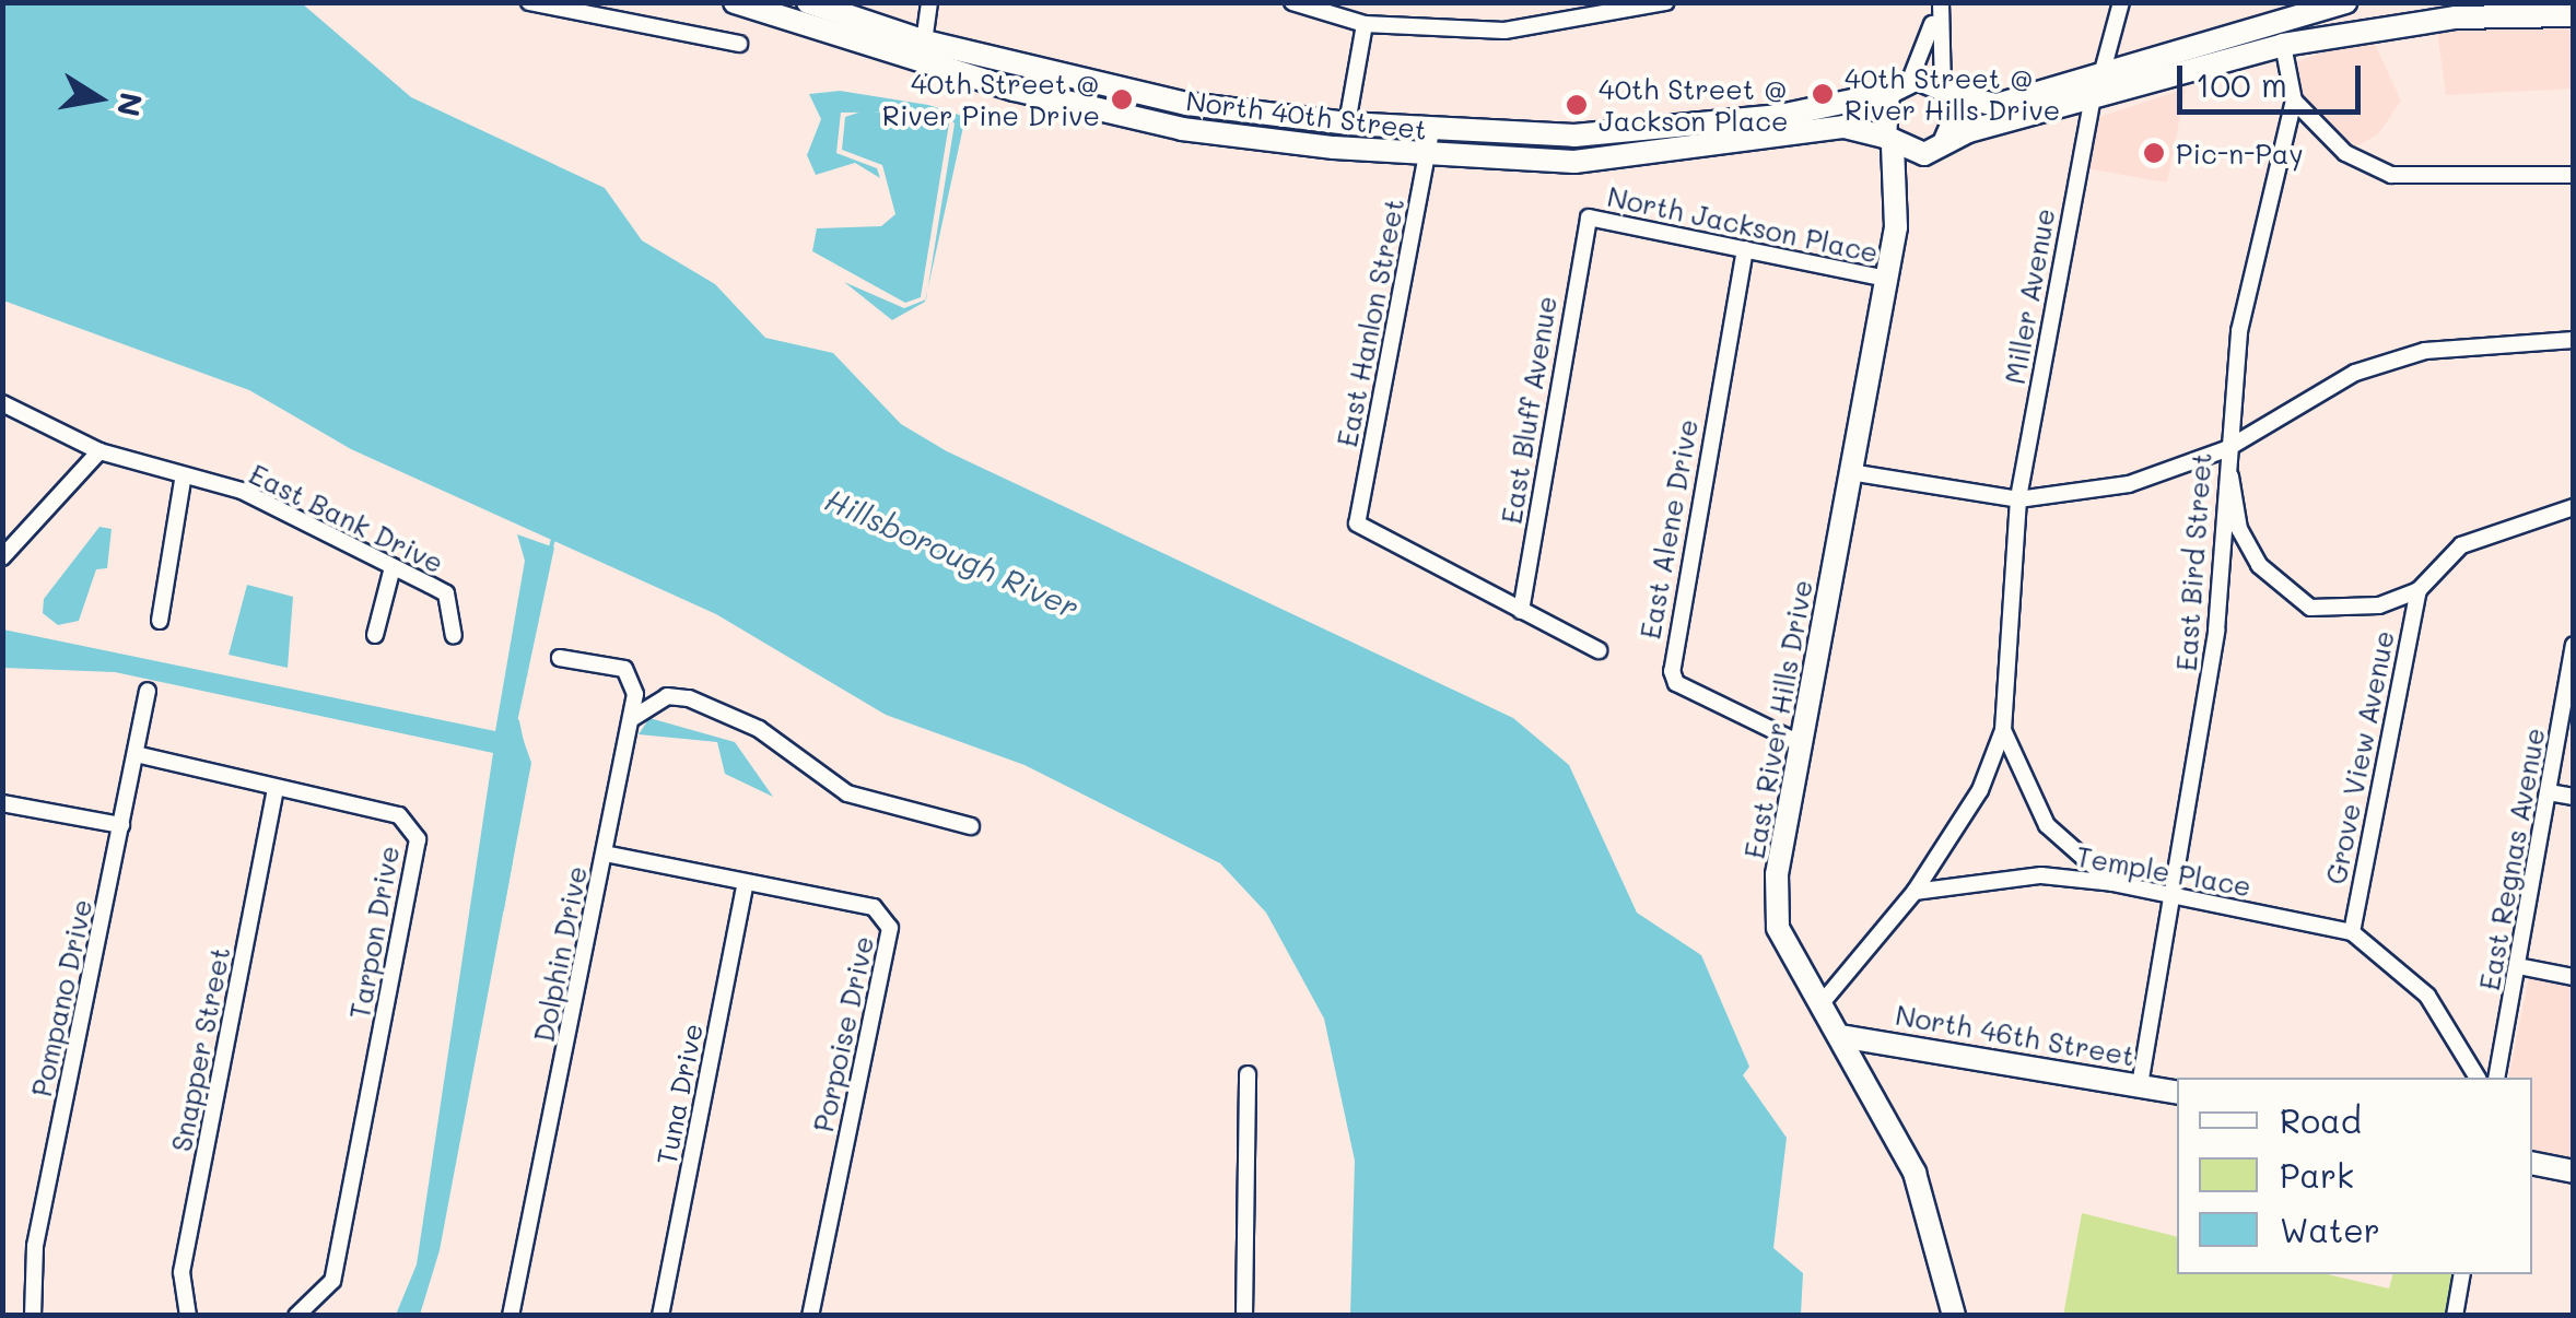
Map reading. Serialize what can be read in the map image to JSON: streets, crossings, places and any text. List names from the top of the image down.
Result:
{
  "streets": {
    "main road": ["North 40th Street", "East River Hills Drive", "North 46th Street"],
    "street": [
      "North Jackson Place",
      "Miller Avenue",
      "East Hanlon Street",
      "East Bluff Avenue",
      "East Bank Drive",
      "East Alene Drive",
      "East Bird Street",
      "Grove View Avenue",
      "East Regnas Avenue",
      "Temple Place",
      "Tarpon Drive",
      "Dolphin Drive",
      "Pompano Drive",
      "Porpoise Drive",
      "Snapper Street",
      "Tuna Drive"
    ]
  },
  "crossings": [
    ["North 40th Street", "East Hanlon Street"],
    ["North 40th Street", "East River Hills Drive"],
    ["North Jackson Place", "East Bluff Avenue"],
    ["North Jackson Place", "East Alene Drive"],
    ["North Jackson Place", "East River Hills Drive"],
    ["East Hanlon Street", "East Bluff Avenue"],
    ["East Alene Drive", "East River Hills Drive"],
    ["East Bird Street", "Temple Place"],
    ["East Bird Street", "North 46th Street"],
    ["East River Hills Drive", "North 46th Street"],
    ["Grove View Avenue", "Temple Place"],
    ["Tarpon Drive", "Pompano Drive"],
    ["Tarpon Drive", "Snapper Street"],
    ["Dolphin Drive", "Porpoise Drive"],
    ["Porpoise Drive", "Tuna Drive"]
  ],
  "water": ["Hillsborough River"],
  "places": [
    "40th Street @ River Hills Drive",
    "40th Street @ River Pine Drive",
    "40th Street @ Jackson Place",
    "Pic-n-Pay"
  ],
  "legend": ["Road", "Park", "Water"],
  "scale_bar": "100 m",
  "north": "right"
}
